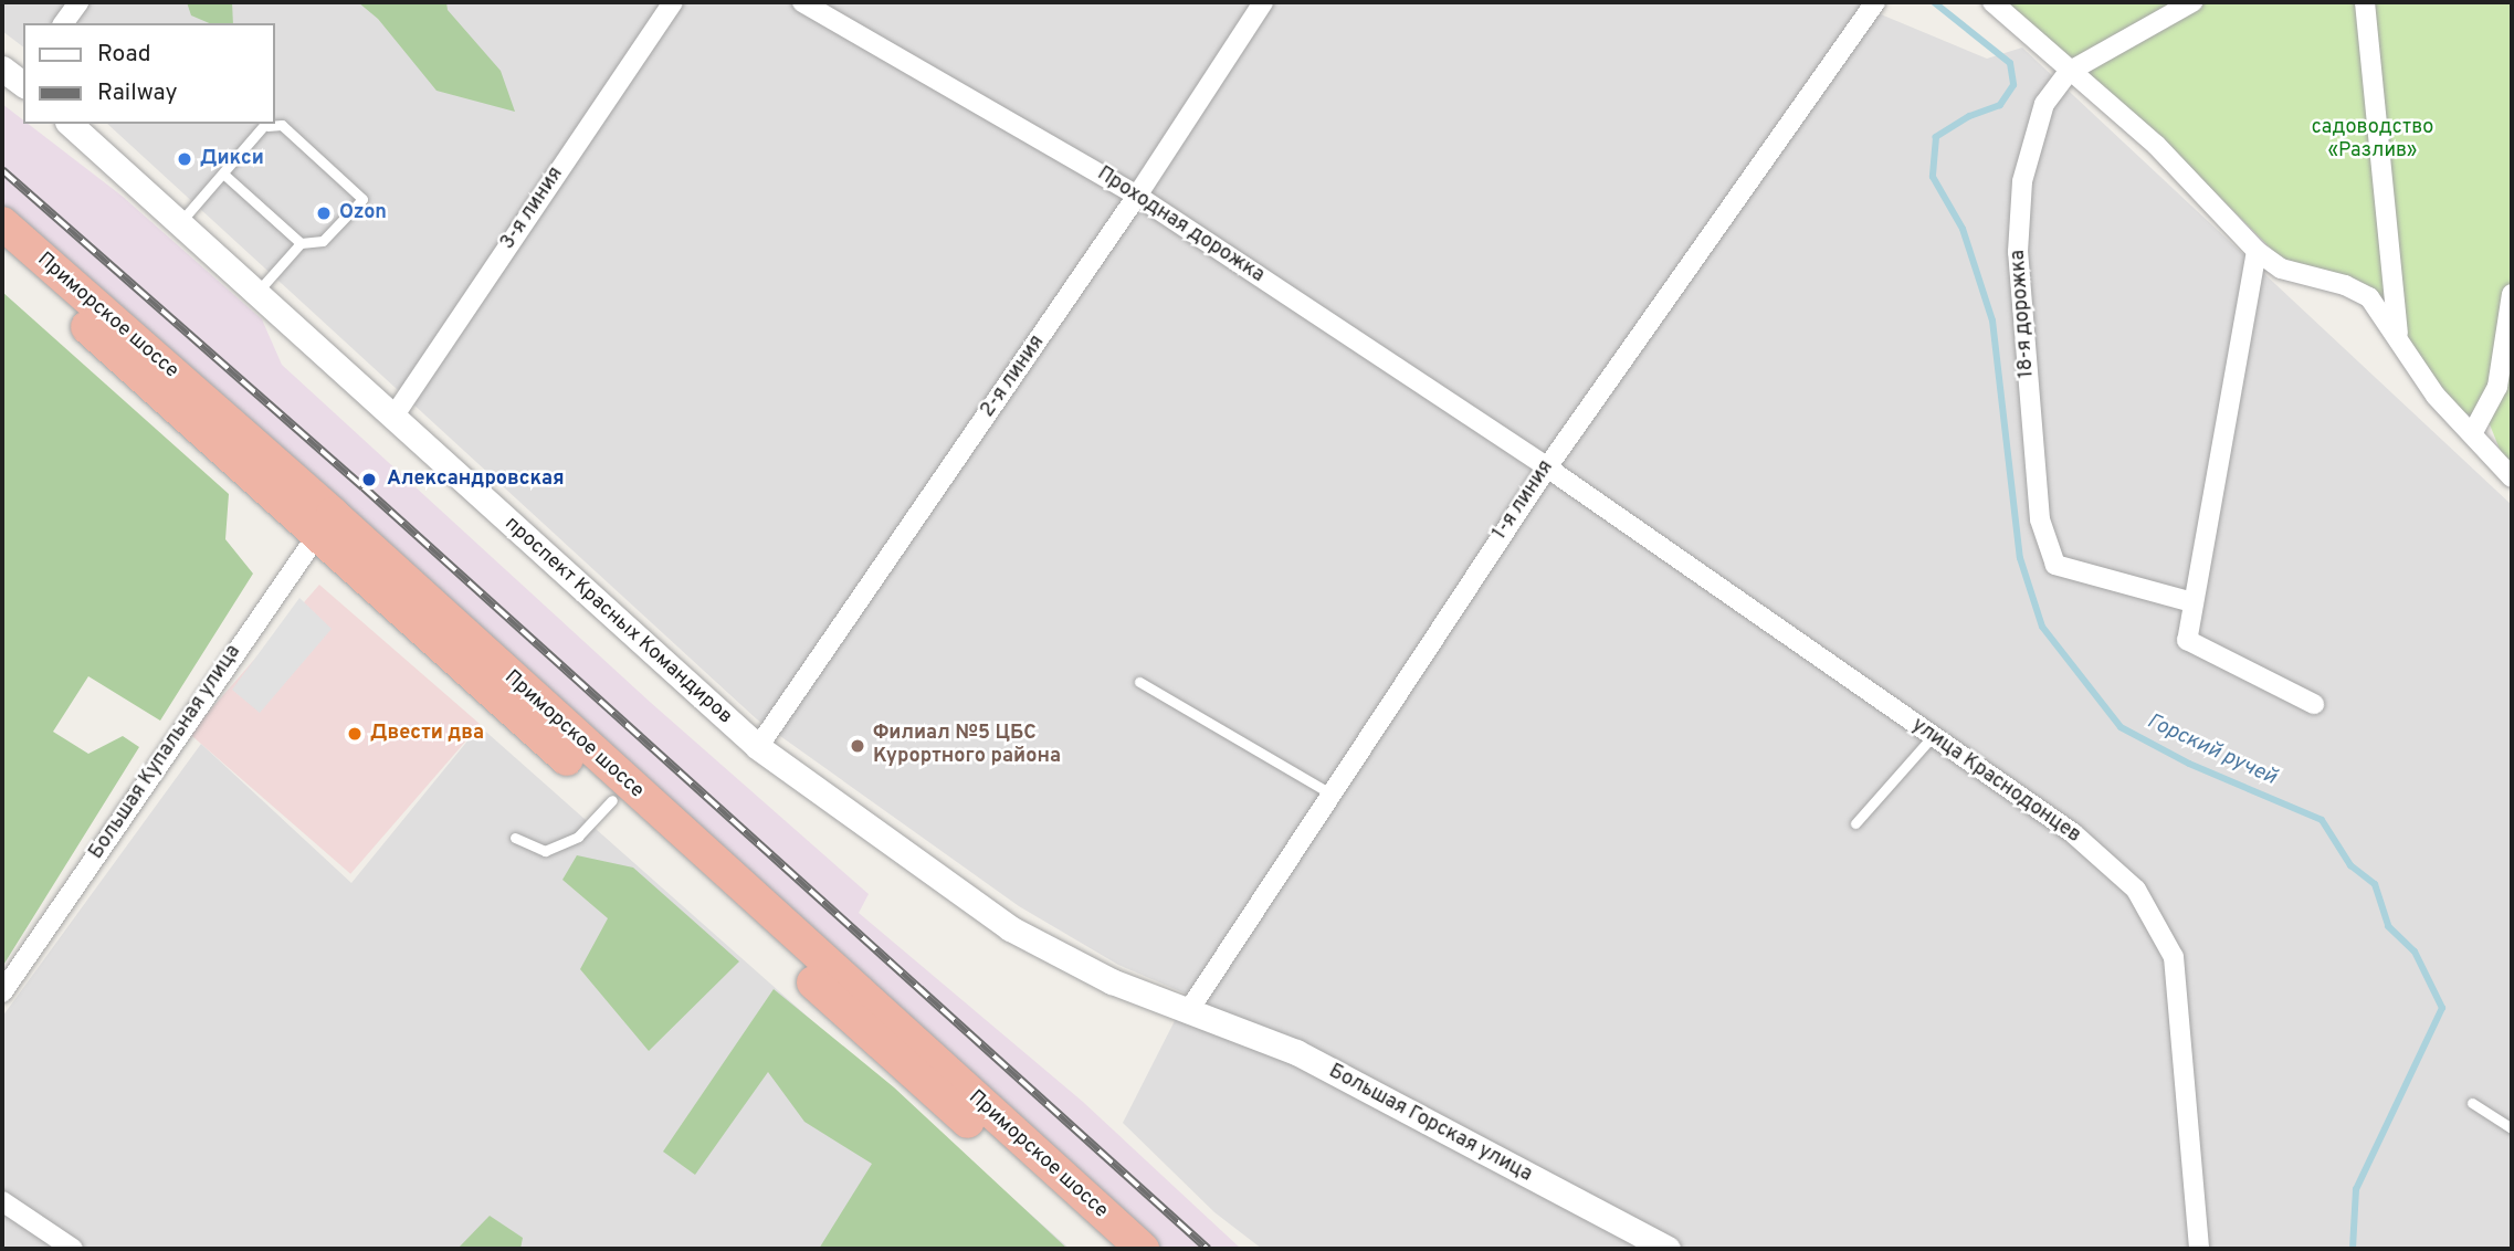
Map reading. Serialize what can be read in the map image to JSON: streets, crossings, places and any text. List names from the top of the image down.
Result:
{
  "streets": {
    "highway": ["Приморское шоссе"],
    "street": [
      "3-я линия",
      "Проходная дорожка",
      "18-я дорожка",
      "2-я линия",
      "1-я линия",
      "проспект Красных Командиров",
      "Большая Купальная улица",
      "улица Краснодонцев",
      "Большая Горская улица"
    ]
  },
  "crossings": [
    ["3-я линия", "проспект Красных Командиров"],
    ["Проходная дорожка", "2-я линия"],
    ["Проходная дорожка", "1-я линия"],
    ["Проходная дорожка", "улица Краснодонцев"],
    ["Приморское шоссе", "Большая Купальная улица"],
    ["2-я линия", "проспект Красных Командиров"],
    ["1-я линия", "проспект Красных Командиров"],
    ["1-я линия", "улица Краснодонцев"],
    ["1-я линия", "Большая Горская улица"],
    ["проспект Красных Командиров", "Большая Горская улица"]
  ],
  "water": ["Горский ручей"],
  "parks": ["садоводство «Разлив»"],
  "places": [
    "Дикси",
    "Ozon",
    "Александровская",
    "Двести два",
    "Филиал №5 ЦБС Курортного района"
  ],
  "legend": ["Road", "Railway"]
}
